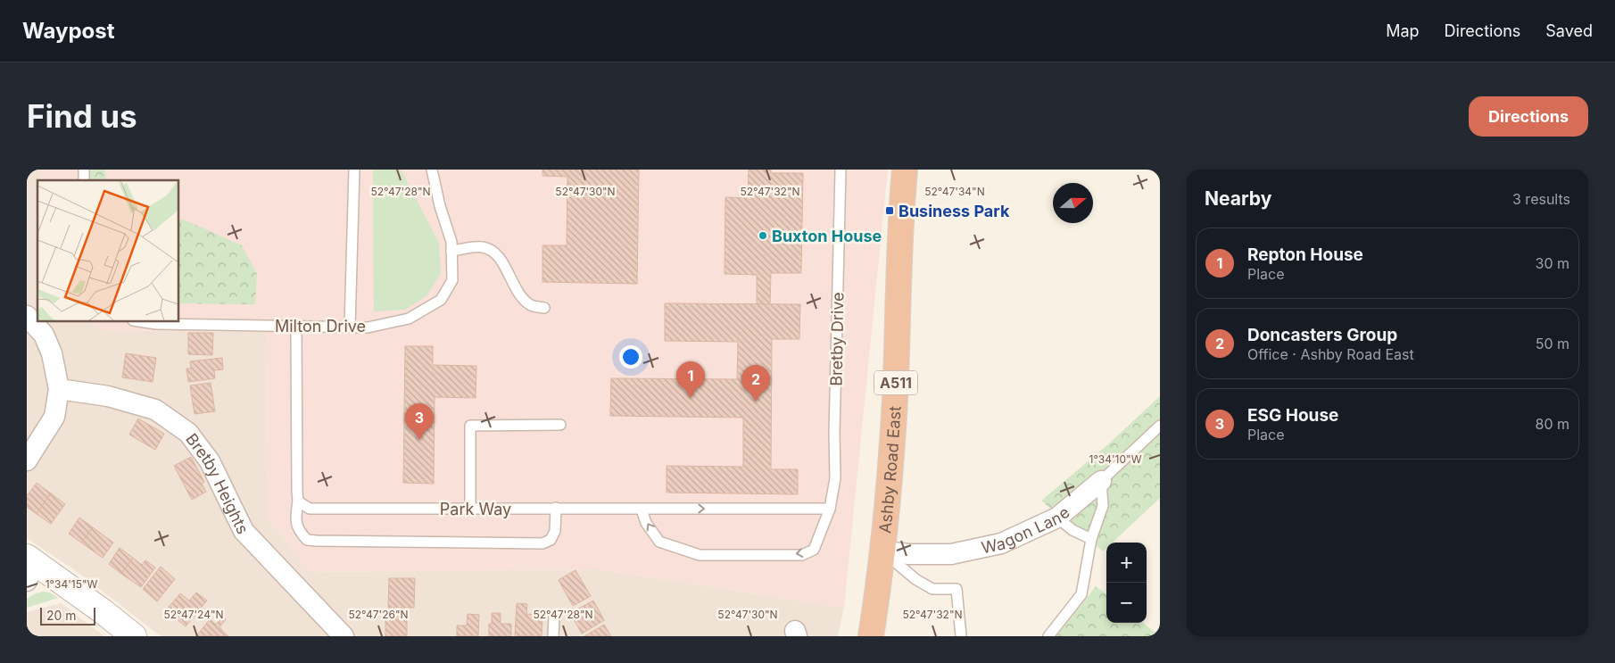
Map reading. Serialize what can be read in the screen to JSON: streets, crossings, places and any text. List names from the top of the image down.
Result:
{
  "streets": {
    "highway": ["A511", "Ashby Road East"],
    "street": ["Bretby Heights", "Wagon Lane"],
    "lane": ["Milton Drive", "Bretby Drive", "Park Way"]
  },
  "crossings": [
    ["Bretby Drive", "Park Way"],
    ["Ashby Road East", "Wagon Lane"]
  ],
  "one_way": ["Park Way"],
  "places": {
    "transit": ["Business Park"],
    "other": ["Buxton House"]
  },
  "scale_bar": "20 m",
  "north": "right",
  "page": {
    "header": "Waypost",
    "nav": ["Map", "Directions", "Saved"],
    "buttons": "Directions",
    "title": "Find us",
    "heading": ["Nearby", "3 results"],
    "list": [
      {
        "mark": "1",
        "name": "Repton House",
        "note": "Place",
        "value": "30 m"
      },
      {
        "mark": "2",
        "name": "Doncasters Group",
        "note": "Office · Ashby Road East",
        "value": "50 m"
      },
      {
        "mark": "3",
        "name": "ESG House",
        "note": "Place",
        "value": "80 m"
      }
    ],
    "pins": ["1", "2", "3"],
    "map_buttons": ["+", "−"],
    "scale": "20 m"
  },
  "coordinates": [
    "52°47'28\"N",
    "52°47'30\"N",
    "52°47'34\"N",
    "52°47'32\"N",
    "1°34'10\"W",
    "1°34'15\"W",
    "52°47'24\"N",
    "52°47'26\"N"
  ]
}
